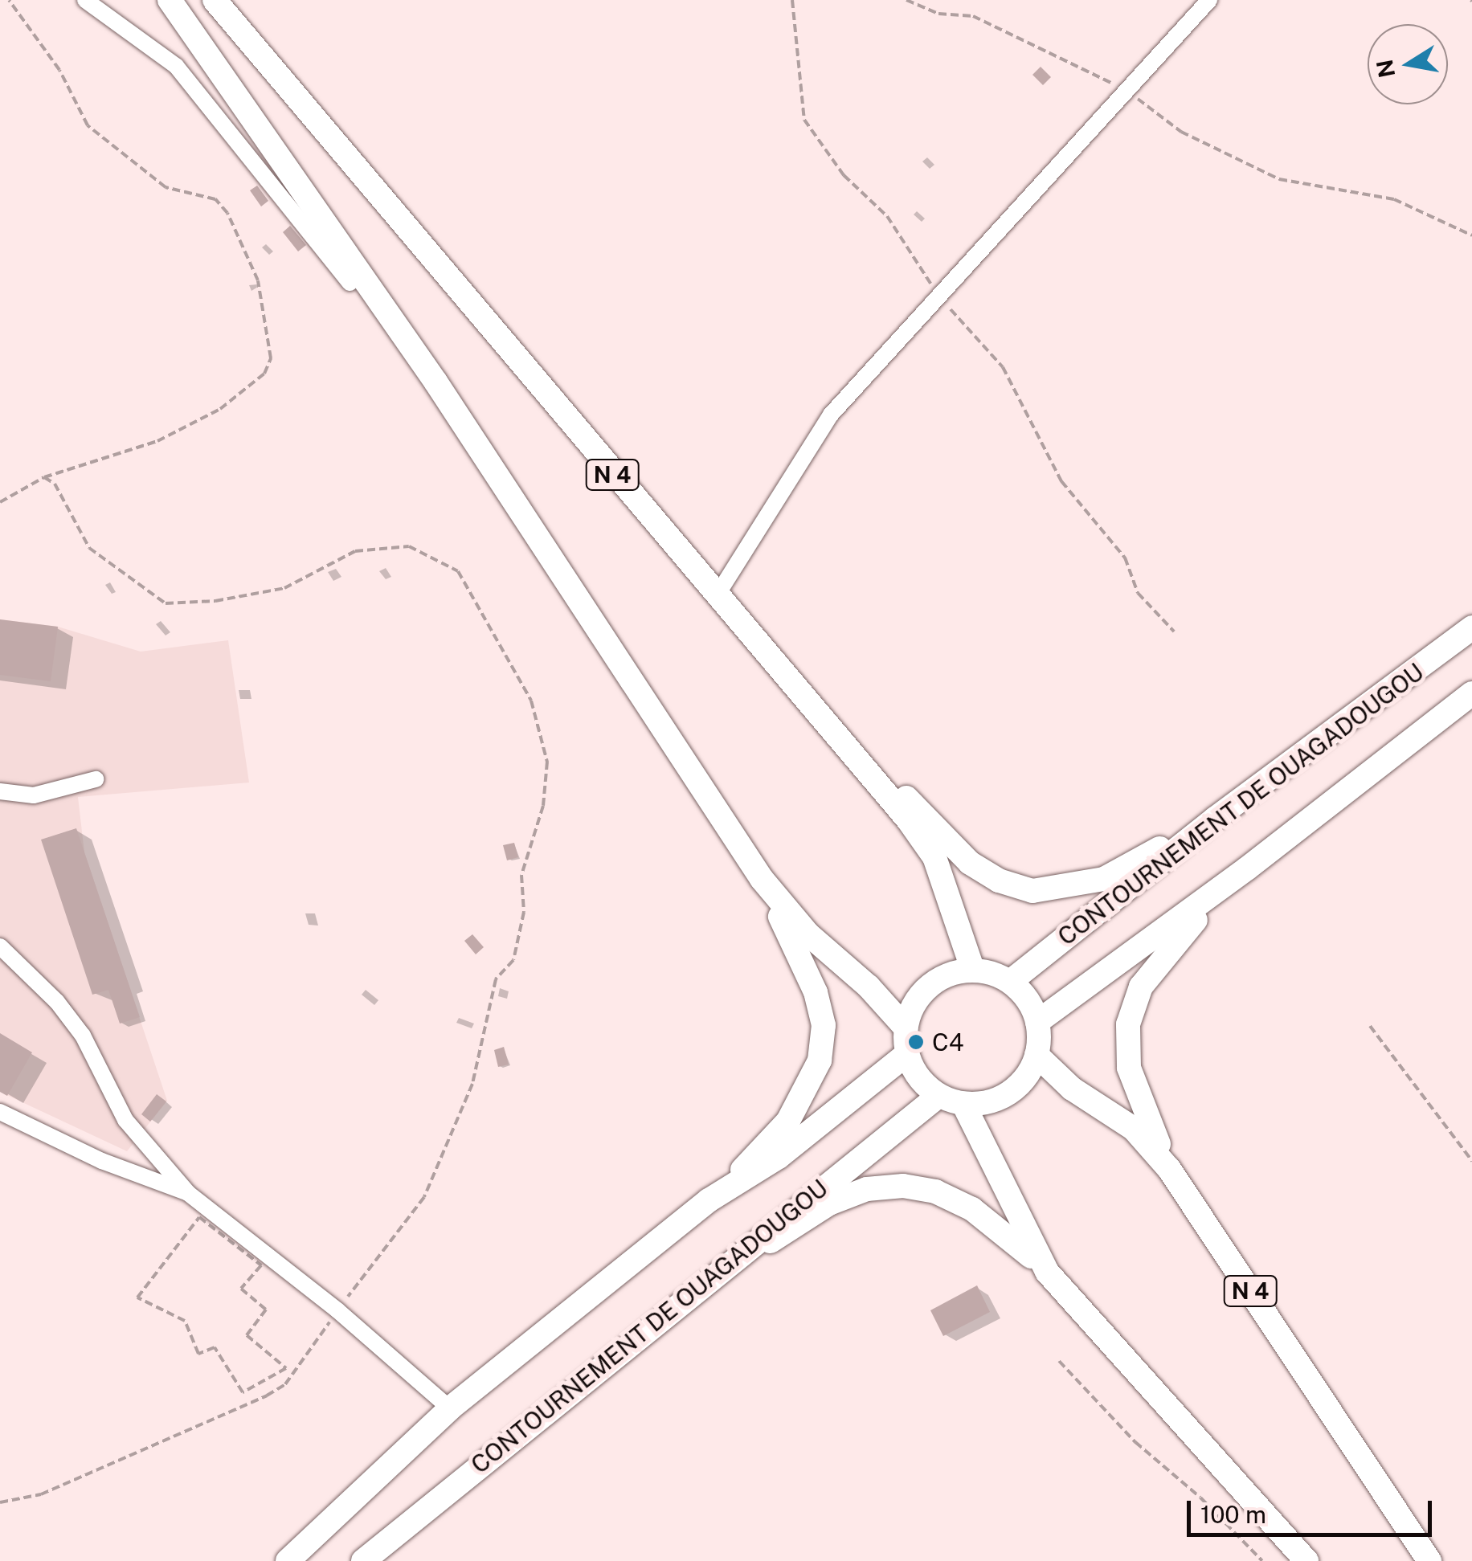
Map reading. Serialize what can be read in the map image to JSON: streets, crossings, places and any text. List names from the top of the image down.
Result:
{
  "streets": {
    "highway": ["N 4", "CONTOURNEMENT DE OUAGADOUGOU"]
  },
  "crossings": [
    ["N 4", "CONTOURNEMENT DE OUAGADOUGOU"]
  ],
  "places": ["C4"],
  "scale_bar": "100 m",
  "north": "left"
}
